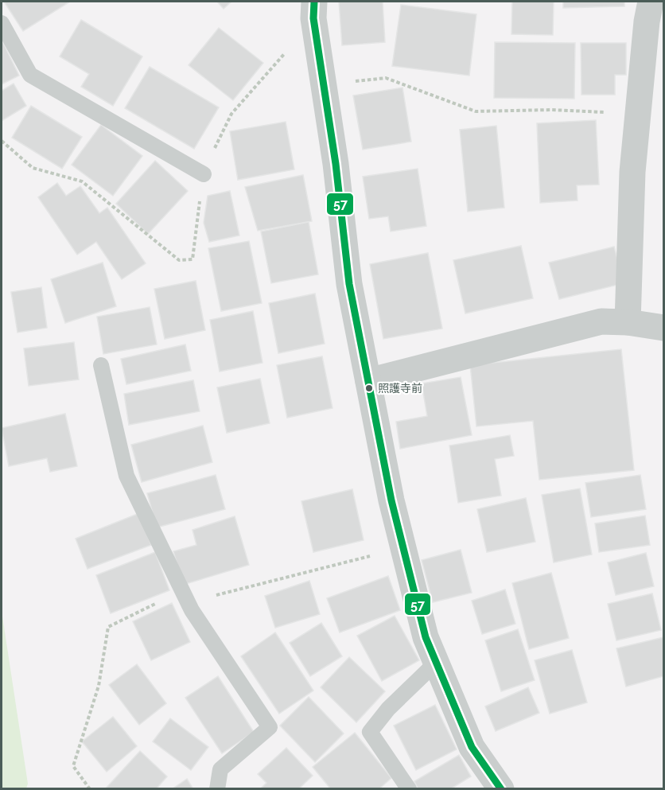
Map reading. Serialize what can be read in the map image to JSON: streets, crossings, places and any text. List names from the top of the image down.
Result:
{
  "places": ["照護寺前"],
  "lines": ["transit line 57"]
}
